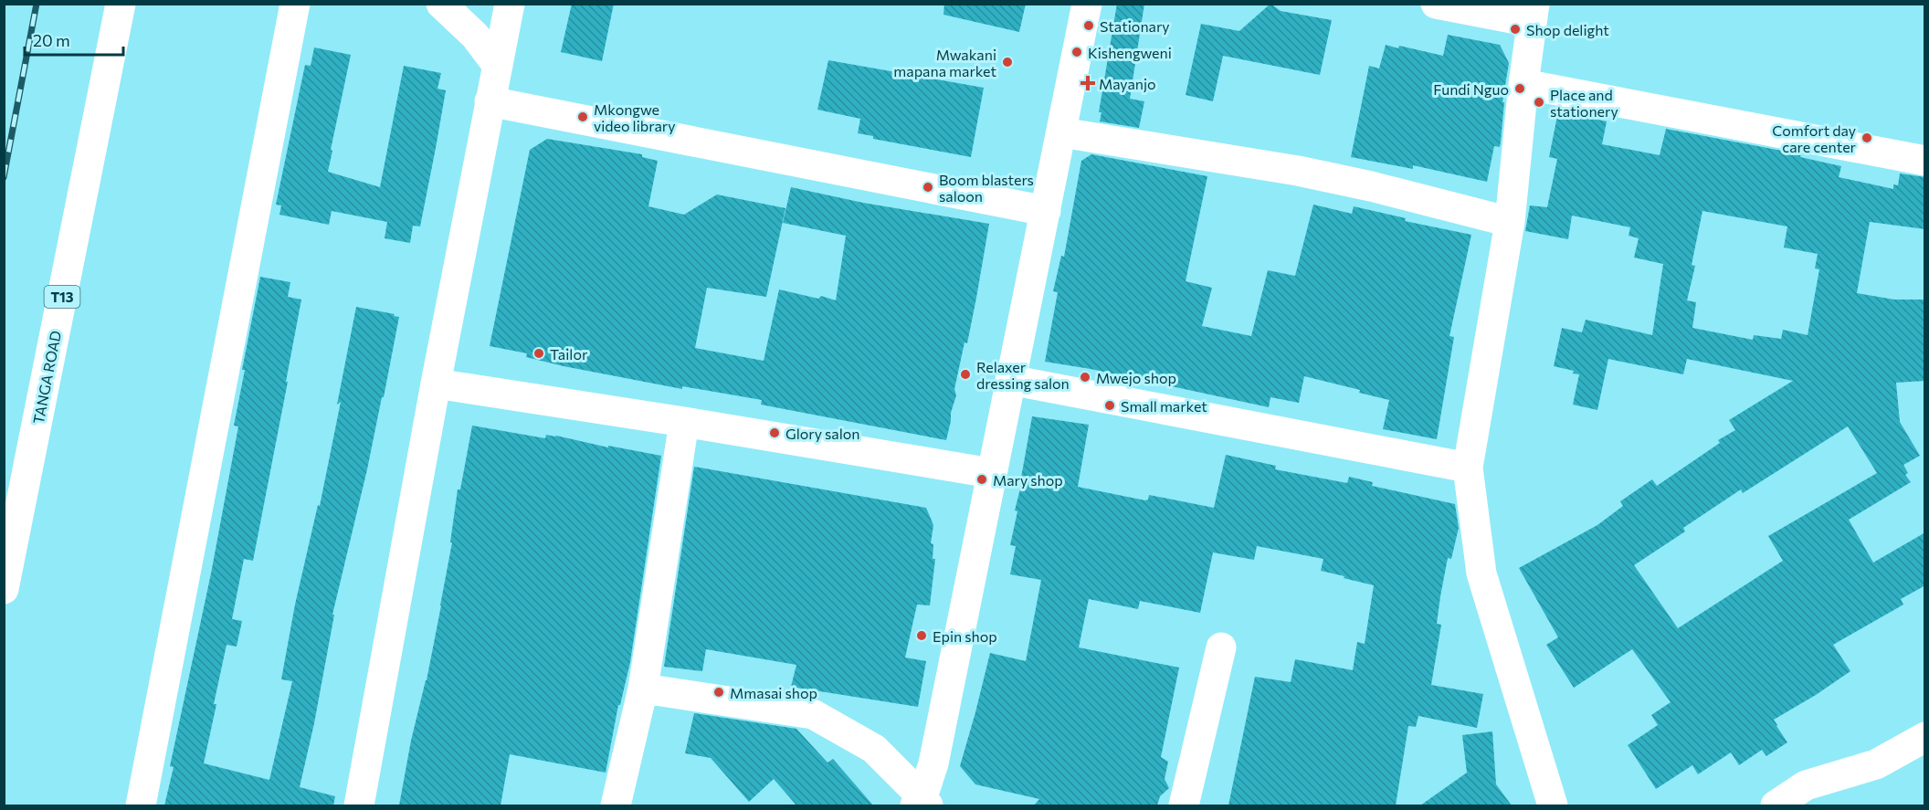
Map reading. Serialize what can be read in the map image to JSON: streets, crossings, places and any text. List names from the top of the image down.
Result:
{
  "streets": {
    "main road": ["T13", "TANGA ROAD"]
  },
  "places": {
    "other": [
      "Stationary",
      "Shop delight",
      "Kishengweni",
      "Mwakani mapana market",
      "Fundi Nguo",
      "Place and stationery",
      "Mkongwe video library",
      "Comfort day care center",
      "Boom blasters saloon",
      "Tailor",
      "Relaxer dressing salon",
      "Mwejo shop",
      "Small market",
      "Glory salon",
      "Mary shop",
      "Epin shop",
      "Mmasai shop"
    ],
    "health": ["Mayanjo"]
  },
  "scale_bar": "20 m"
}
